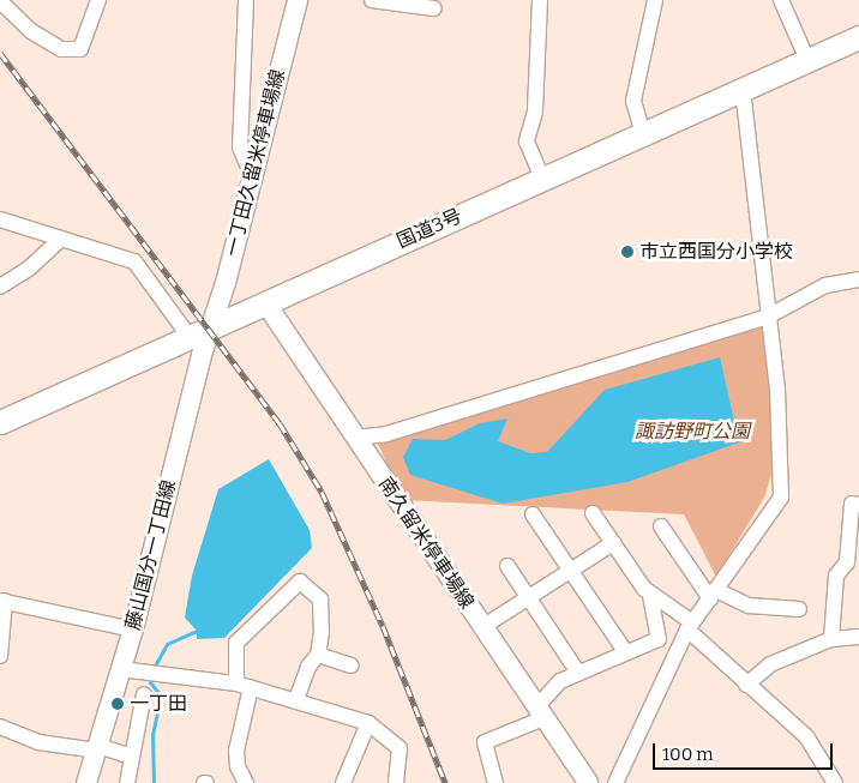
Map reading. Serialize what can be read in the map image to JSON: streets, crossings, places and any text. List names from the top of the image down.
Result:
{
  "streets": {
    "highway": ["国道3号"],
    "main road": ["一丁田久留米停車場線", "南久留米停車場線", "藤山国分一丁田線"]
  },
  "crossings": [
    ["一丁田久留米停車場線", "国道3号"],
    ["一丁田久留米停車場線", "藤山国分一丁田線"],
    ["国道3号", "南久留米停車場線"],
    ["国道3号", "藤山国分一丁田線"]
  ],
  "parks": ["諏訪野町公園"],
  "places": ["市立西国分小学校", "一丁田"],
  "scale_bar": "100 m"
}
